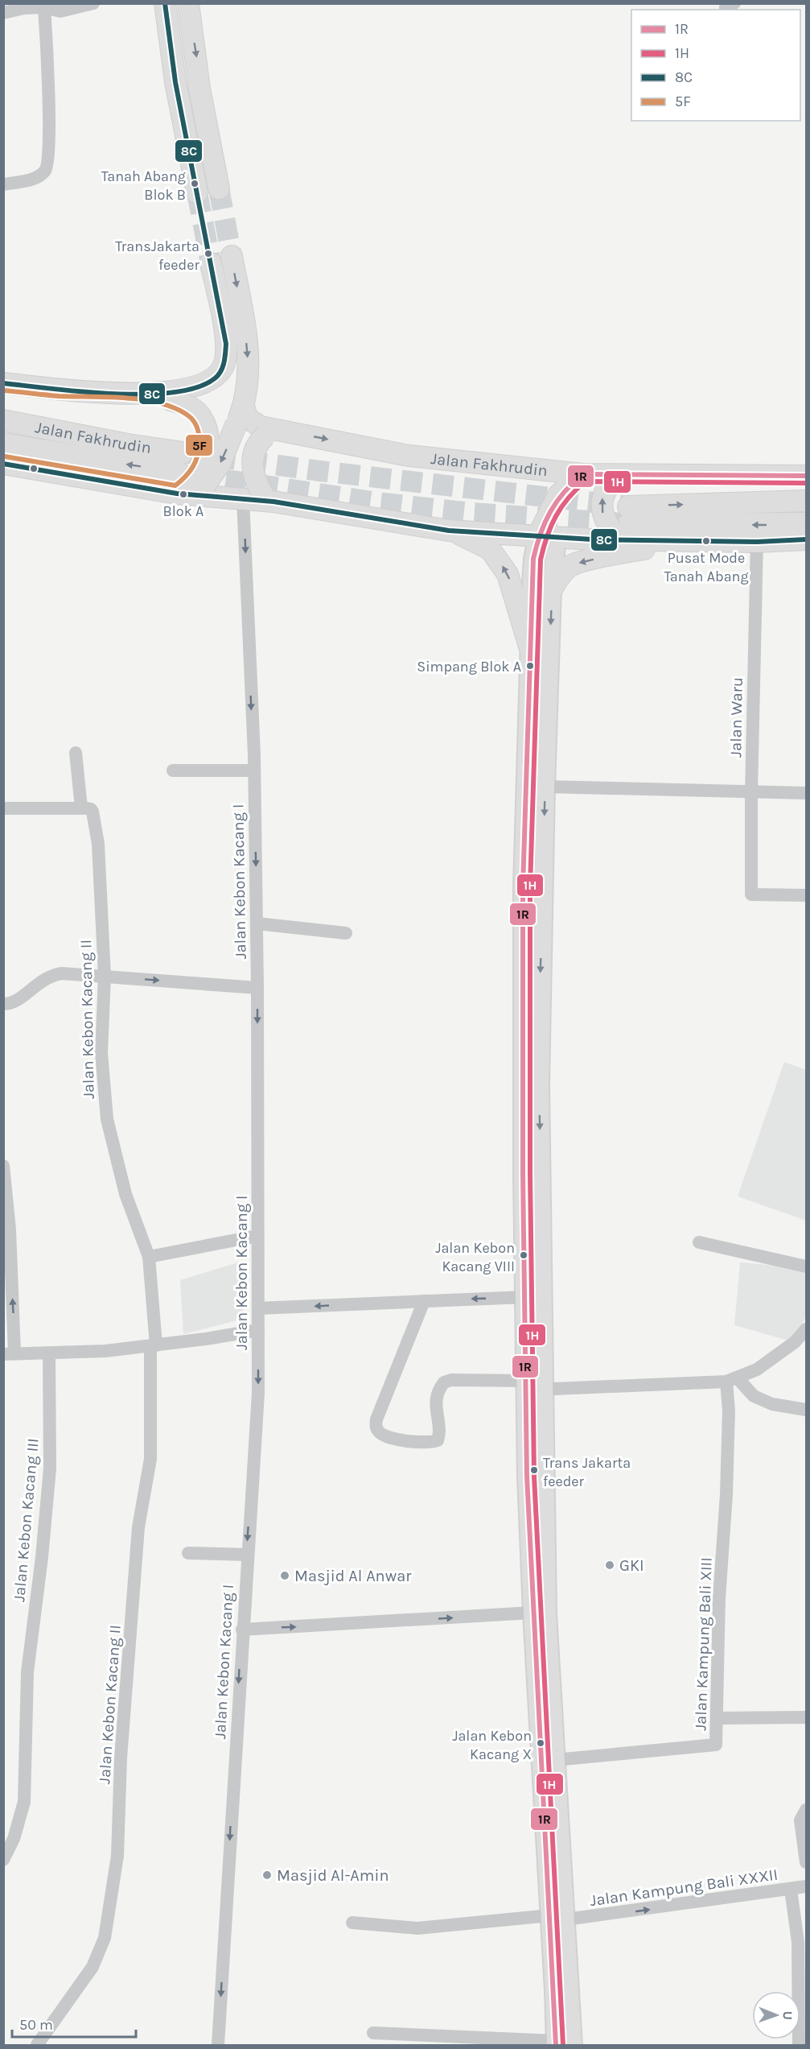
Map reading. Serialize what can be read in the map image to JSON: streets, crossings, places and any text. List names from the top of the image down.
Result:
{
  "streets": {
    "main road": ["Jalan Fakhrudin"],
    "street": [
      "Jalan Waru",
      "Jalan Kebon Kacang I",
      "Jalan Kebon Kacang II",
      "Jalan Kebon Kacang III",
      "Jalan Kampung Bali XIII",
      "Jalan Kampung Bali XXXII"
    ]
  },
  "crossings": [
    ["Jalan Fakhrudin", "Jalan Waru"],
    ["Jalan Fakhrudin", "Jalan Kebon Kacang I"]
  ],
  "one_way": ["Jalan Kebon Kacang I", "Jalan Kampung Bali XXXII"],
  "places": [
    "Tanah Abang Blok B",
    "TransJakarta feeder",
    "Blok A",
    "Pusat Mode Tanah Abang",
    "Simpang Blok A",
    "Jalan Kebon Kacang VIII",
    "Trans Jakarta feeder",
    "GKI",
    "Masjid Al Anwar",
    "Jalan Kebon Kacang X",
    "Masjid Al-Amin"
  ],
  "lines": [
    "transit line 8C",
    "transit line 5F",
    "transit line 1R",
    "transit line 1H"
  ],
  "legend": [
    "1R",
    "1H",
    "8C",
    "5F"
  ],
  "scale_bar": "50 m",
  "north": "right"
}
